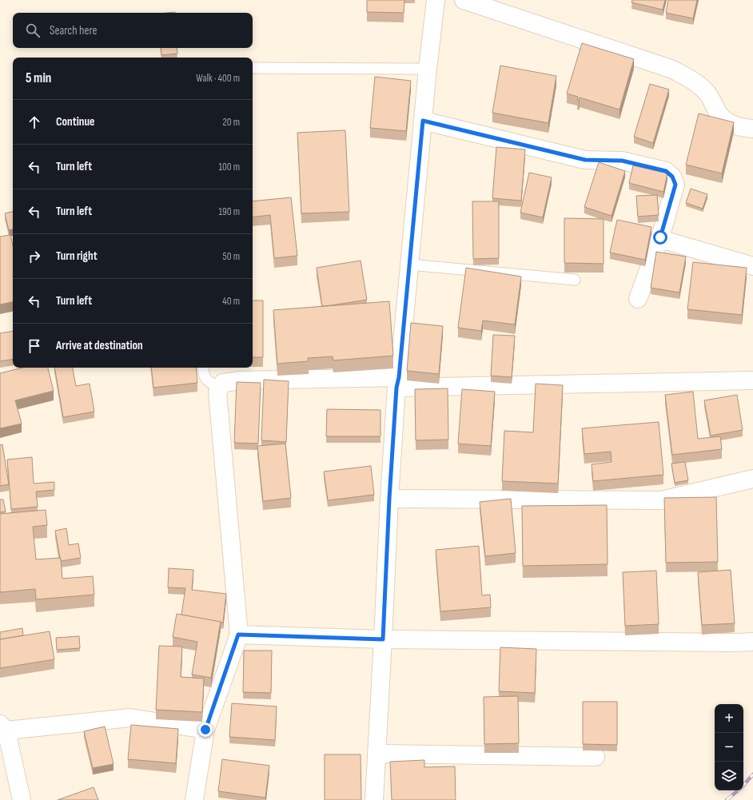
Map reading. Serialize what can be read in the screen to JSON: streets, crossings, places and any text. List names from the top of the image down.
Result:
{
  "page": {
    "search": "Search here",
    "heading": ["5 min", "Walk · 400 m"],
    "list": [
      ["Continue", "20 m"],
      ["Turn left", "100 m"],
      ["Turn left", "190 m"],
      ["Turn right", "50 m"],
      ["Turn left", "40 m"],
      "Arrive at destination"
    ],
    "map_buttons": ["+", "−"]
  }
}
